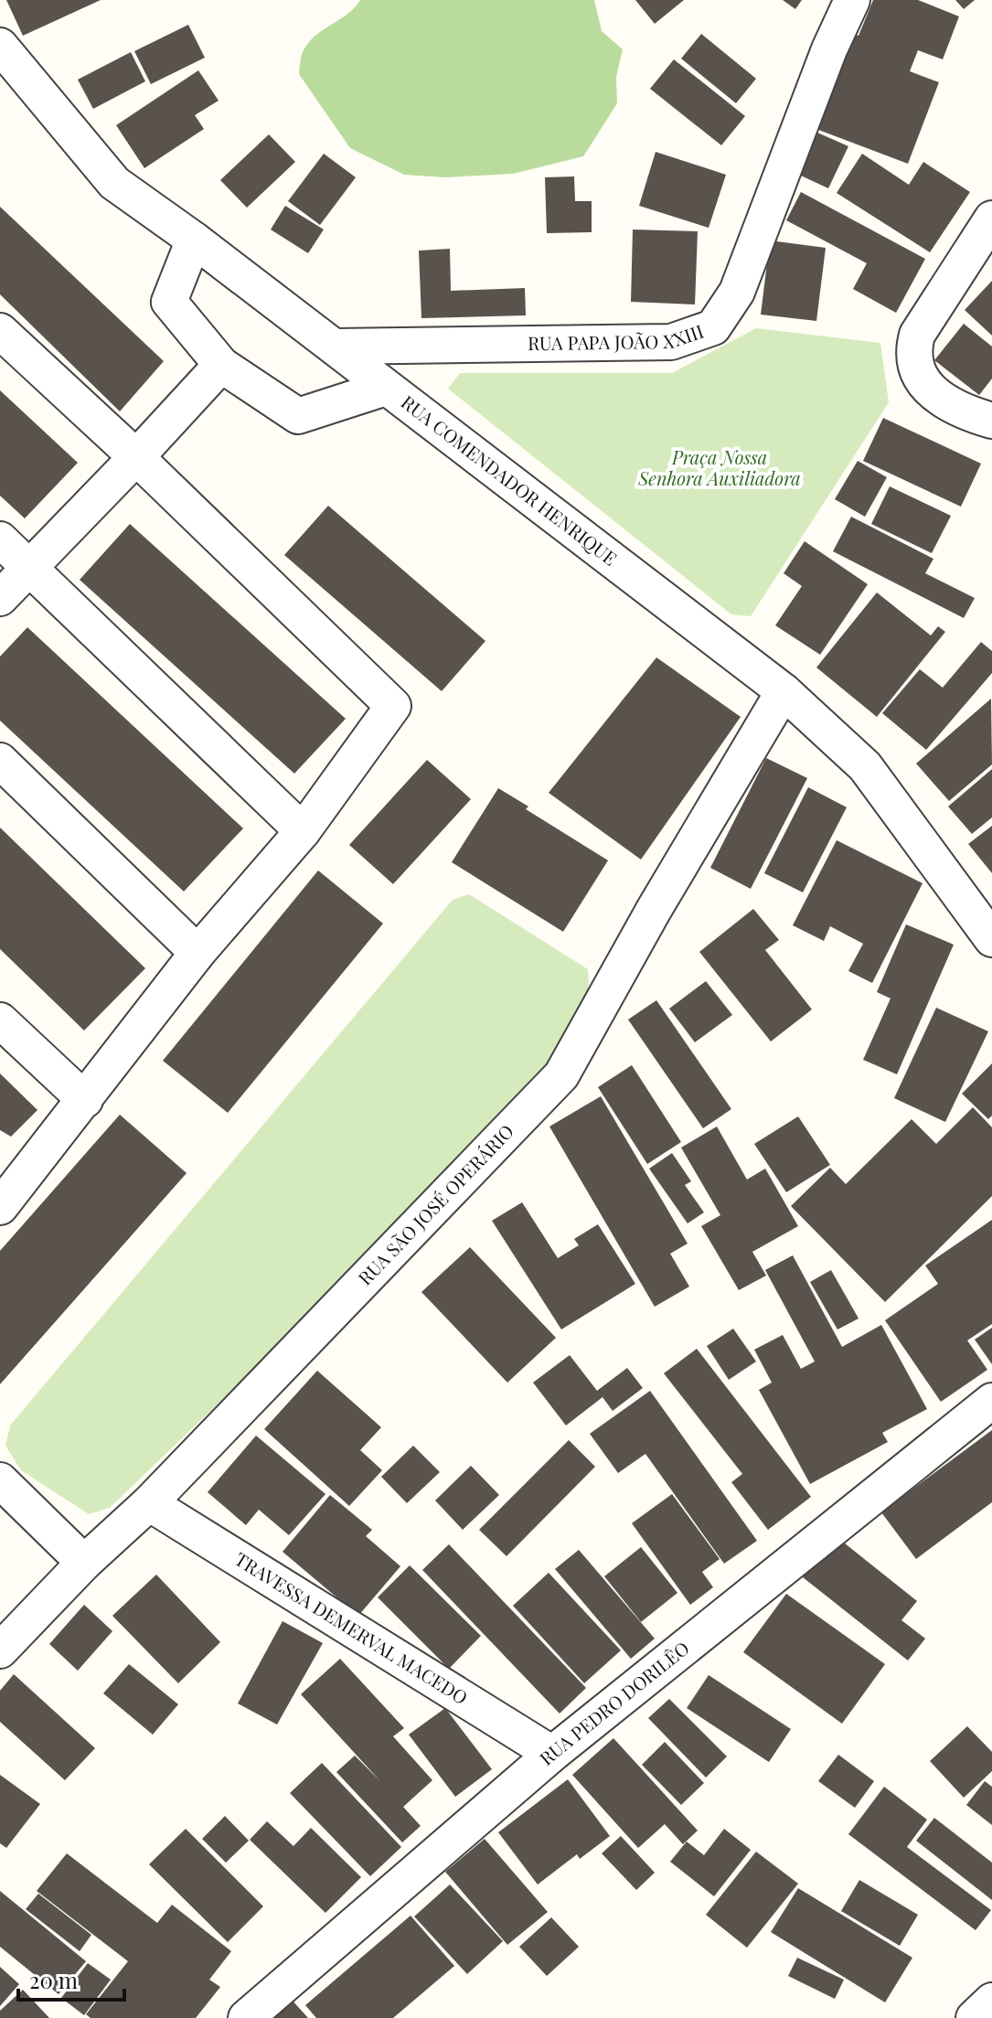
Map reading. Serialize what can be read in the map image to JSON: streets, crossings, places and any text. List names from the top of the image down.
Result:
{
  "streets": {
    "street": [
      "RUA PAPA JOÃO XXIII",
      "RUA COMENDADOR HENRIQUE",
      "RUA SÃO JOSÉ OPERÁRIO",
      "TRAVESSA DEMERVAL MACEDO",
      "RUA PEDRO DORILÊO"
    ]
  },
  "crossings": [
    ["RUA PAPA JOÃO XXIII", "RUA COMENDADOR HENRIQUE"],
    ["RUA COMENDADOR HENRIQUE", "RUA SÃO JOSÉ OPERÁRIO"],
    ["RUA SÃO JOSÉ OPERÁRIO", "TRAVESSA DEMERVAL MACEDO"],
    ["TRAVESSA DEMERVAL MACEDO", "RUA PEDRO DORILÊO"]
  ],
  "parks": ["Praça Nossa Senhora Auxiliadora"],
  "scale_bar": "20 m"
}
